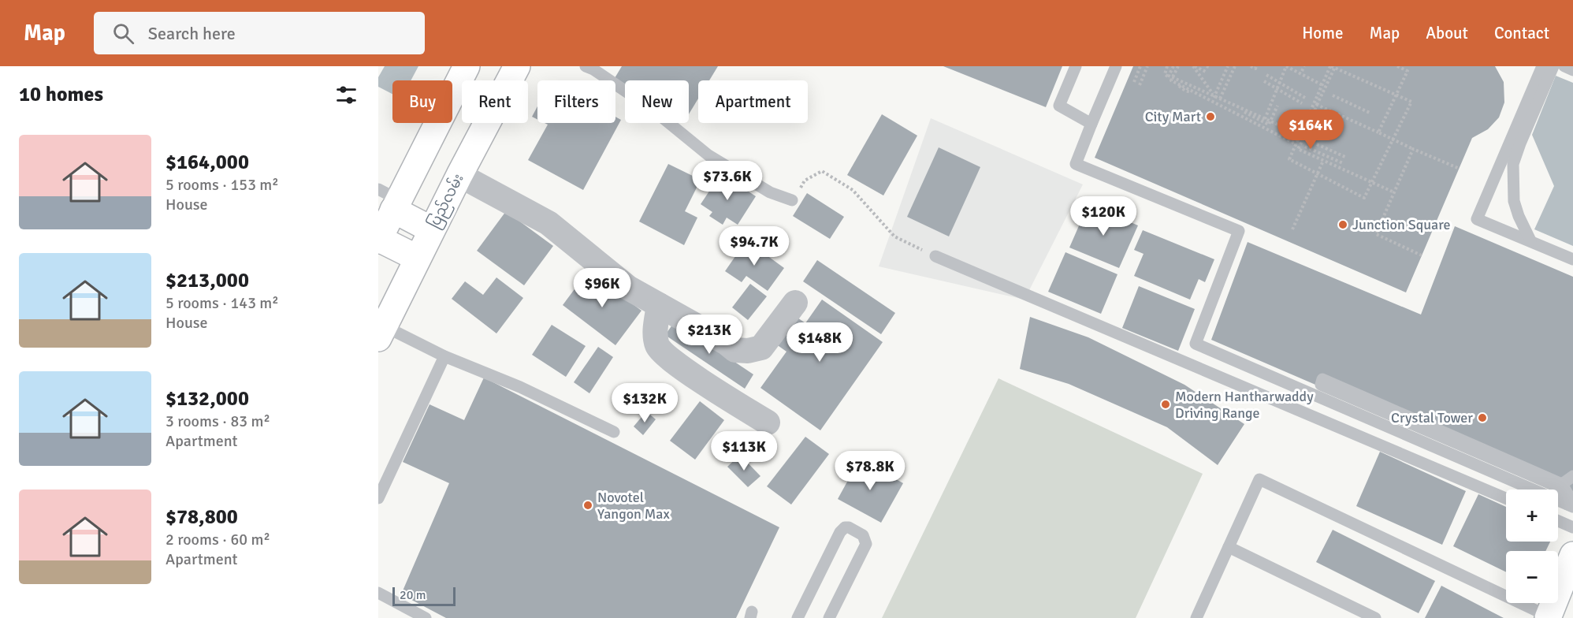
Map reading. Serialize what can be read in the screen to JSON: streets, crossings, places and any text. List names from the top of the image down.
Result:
{
  "streets": {
    "main road": ["ပြည်လမ်း"]
  },
  "places": [
    "City Mart",
    "Junction Square",
    "Modern Hantharwaddy Driving Range",
    "Crystal Tower",
    "Novotel Yangon Max"
  ],
  "scale_bar": "20 m",
  "page": {
    "header": "Map",
    "search": "Search here",
    "nav": [
      "Home",
      "Map",
      "About",
      "Contact"
    ],
    "heading": "10 homes",
    "chip": [
      "Buy",
      "Rent",
      "Filters",
      "New",
      "Apartment"
    ],
    "price": [
      "$164K",
      "$73.6K",
      "$120K",
      "$94.7K",
      "$96K",
      "$213K",
      "$148K",
      "$132K",
      "$113K",
      "$78.8K"
    ],
    "list": [
      {
        "name": "$164,000",
        "note": "5 rooms · 153 m² · House"
      },
      {
        "name": "$213,000",
        "note": "5 rooms · 143 m² · House"
      },
      {
        "name": "$132,000",
        "note": "3 rooms · 83 m² · Apartment"
      },
      {
        "name": "$78,800",
        "note": "2 rooms · 60 m² · Apartment"
      }
    ],
    "map_buttons": ["+", "−"],
    "scale": "20 m"
  }
}
